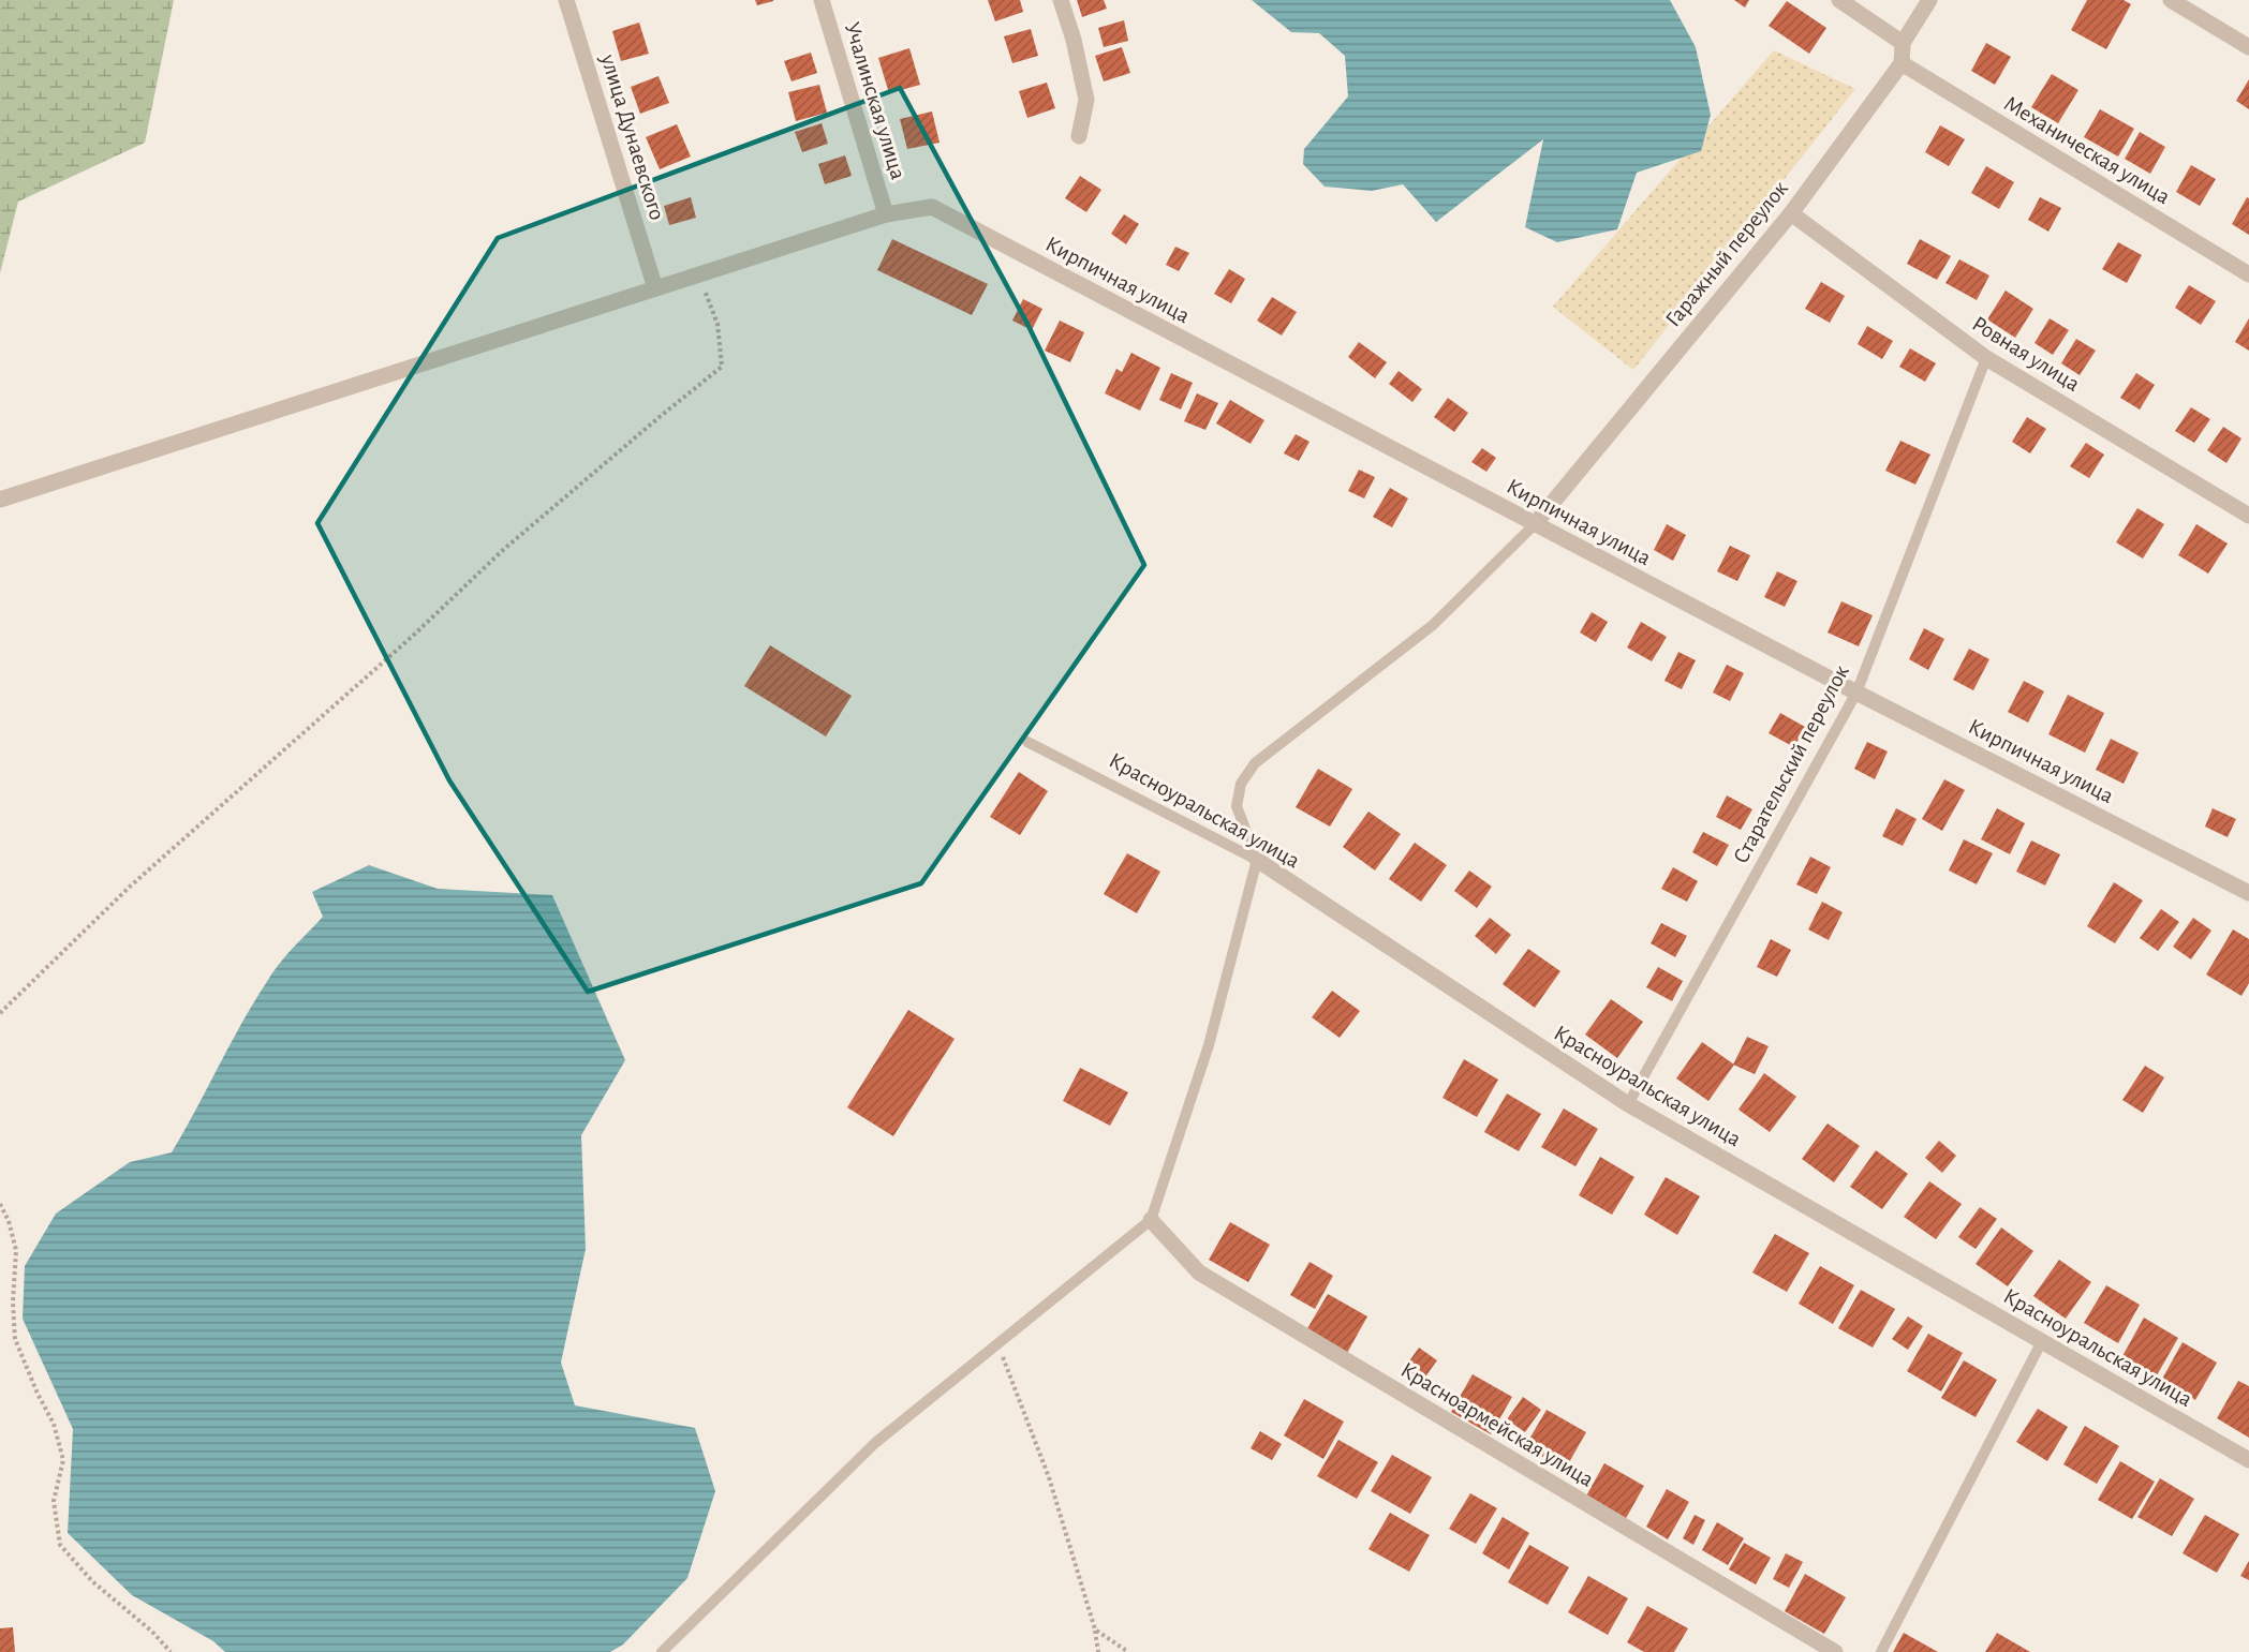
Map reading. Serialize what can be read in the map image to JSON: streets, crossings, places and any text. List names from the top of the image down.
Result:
{
  "streets": {
    "street": [
      "Учалинская улица",
      "улица Дунаевского",
      "Механическая улица",
      "Гаражный переулок",
      "Кирпичная улица",
      "Ровная улица",
      "Красноуральская улица",
      "Красноармейская улица"
    ],
    "lane": ["Старательский переулок"]
  },
  "crossings": [
    ["Учалинская улица", "Кирпичная улица"],
    ["улица Дунаевского", "Кирпичная улица"],
    ["Механическая улица", "Гаражный переулок"],
    ["Гаражный переулок", "Кирпичная улица"],
    ["Гаражный переулок", "Ровная улица"],
    ["Кирпичная улица", "Старательский переулок"],
    ["Ровная улица", "Старательский переулок"],
    ["Старательский переулок", "Красноуральская улица"]
  ]
}
